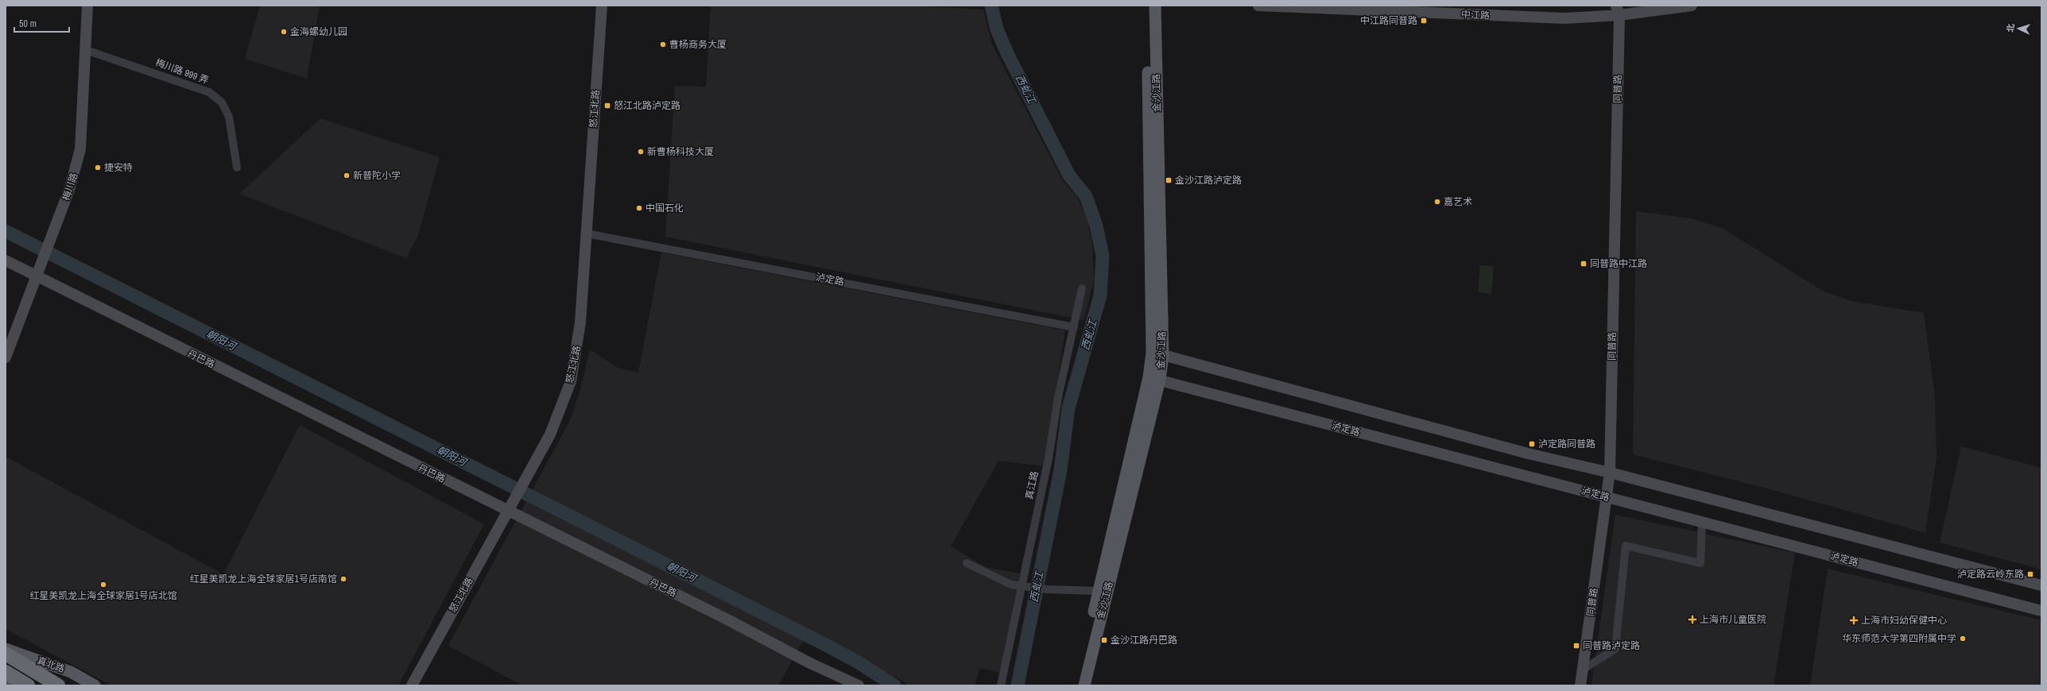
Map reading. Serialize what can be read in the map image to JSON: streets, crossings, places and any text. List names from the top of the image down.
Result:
{
  "streets": {
    "main road": ["金沙江路", "真北路"],
    "street": [
      "中江路",
      "梅川路 999 弄",
      "同普路",
      "怒江北路",
      "梅川路",
      "泸定路",
      "丹巴路",
      "真江路"
    ]
  },
  "crossings": [
    ["中江路", "同普路"],
    ["梅川路 999 弄", "梅川路"],
    ["同普路", "泸定路"],
    ["金沙江路", "泸定路"],
    ["怒江北路", "泸定路"],
    ["怒江北路", "丹巴路"],
    ["梅川路", "丹巴路"],
    ["泸定路", "真江路"]
  ],
  "water": ["西虬江", "朝阳河"],
  "places": {
    "transit": [
      "中江路同普路",
      "怒江北路泸定路",
      "金沙江路泸定路",
      "同普路中江路",
      "泸定路同普路",
      "泸定路云岭东路",
      "金沙江路丹巴路",
      "同普路泸定路"
    ],
    "other": [
      "金海螺幼儿园",
      "曹杨商务大厦",
      "新曹杨科技大厦",
      "捷安特",
      "新普陀小学",
      "嘉艺术",
      "中国石化",
      "红星美凯龙上海全球家居1号店南馆",
      "红星美凯龙上海全球家居1号店北馆",
      "华东师范大学第四附属中学"
    ],
    "health": ["上海市儿童医院", "上海市妇幼保健中心"]
  },
  "scale_bar": "50 m",
  "north": "left"
}
